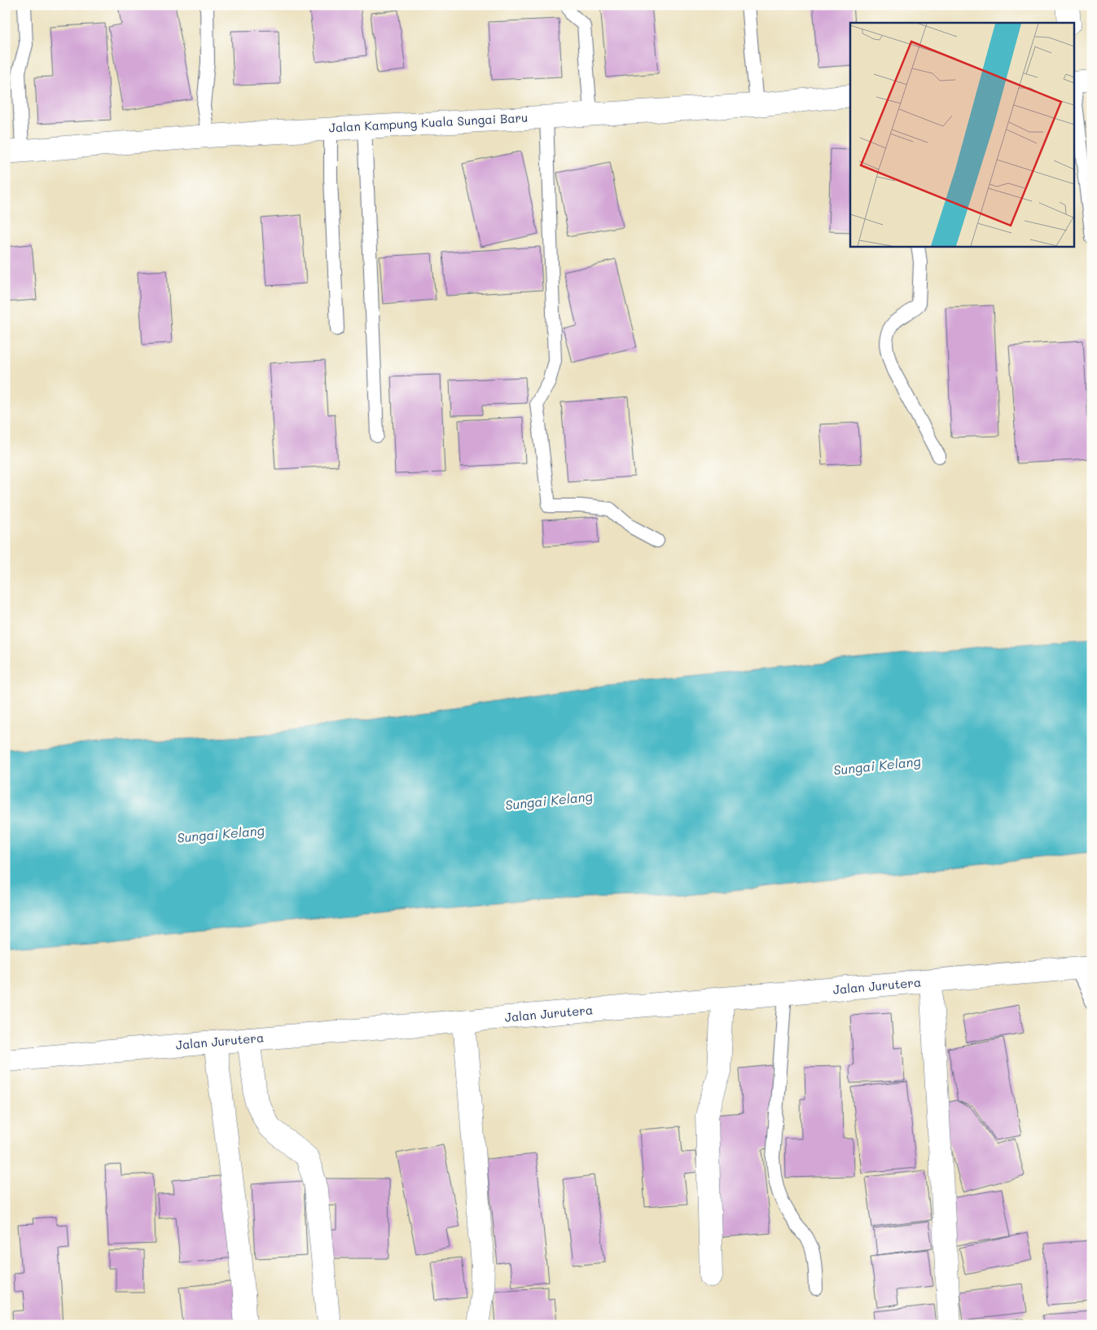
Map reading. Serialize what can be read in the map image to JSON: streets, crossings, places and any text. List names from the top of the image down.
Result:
{
  "streets": {
    "street": ["Jalan Kampung Kuala Sungai Baru", "Jalan Jurutera"]
  },
  "water": ["Sungai Kelang"]
}
